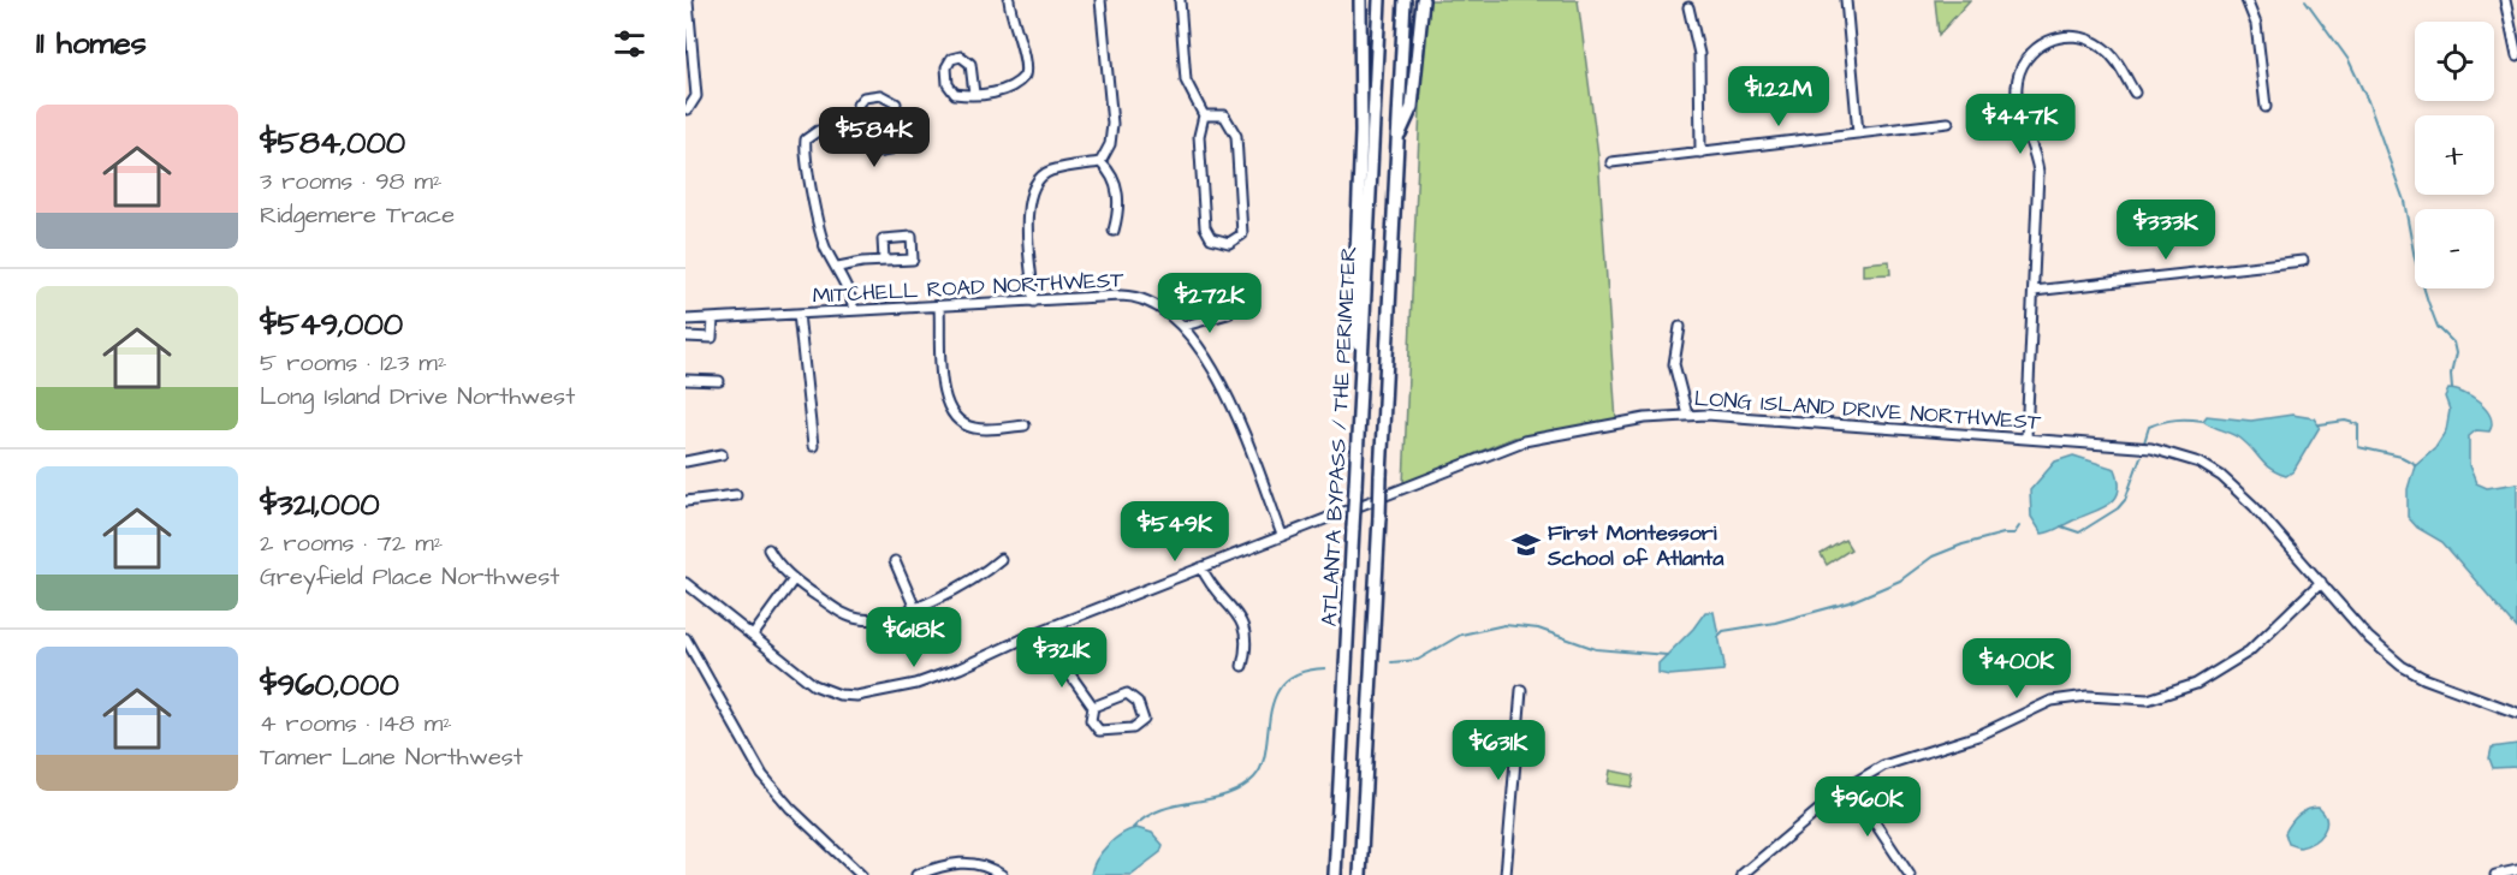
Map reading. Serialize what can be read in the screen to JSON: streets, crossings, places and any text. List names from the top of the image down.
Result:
{
  "streets": {
    "highway": ["ATLANTA BYPASS / THE PERIMETER"],
    "street": ["MITCHELL ROAD NORTHWEST", "LONG ISLAND DRIVE NORTHWEST"]
  },
  "crossings": [
    ["MITCHELL ROAD NORTHWEST", "LONG ISLAND DRIVE NORTHWEST"]
  ],
  "places": {
    "school or university": ["First Montessori School of Atlanta"]
  },
  "page": {
    "heading": "11 homes",
    "map_buttons": ["+", "−"],
    "price": [
      "$1.22M",
      "$447K",
      "$584K",
      "$333K",
      "$272K",
      "$549K",
      "$618K",
      "$321K",
      "$400K",
      "$631K",
      "$960K"
    ],
    "list": [
      {
        "name": "$584,000",
        "note": "3 rooms · 98 m² · Ridgemere Trace"
      },
      {
        "name": "$549,000",
        "note": "5 rooms · 123 m² · Long Island Drive Northwest"
      },
      {
        "name": "$321,000",
        "note": "2 rooms · 72 m² · Greyfield Place Northwest"
      },
      {
        "name": "$960,000",
        "note": "4 rooms · 148 m² · Tamer Lane Northwest"
      }
    ]
  }
}
